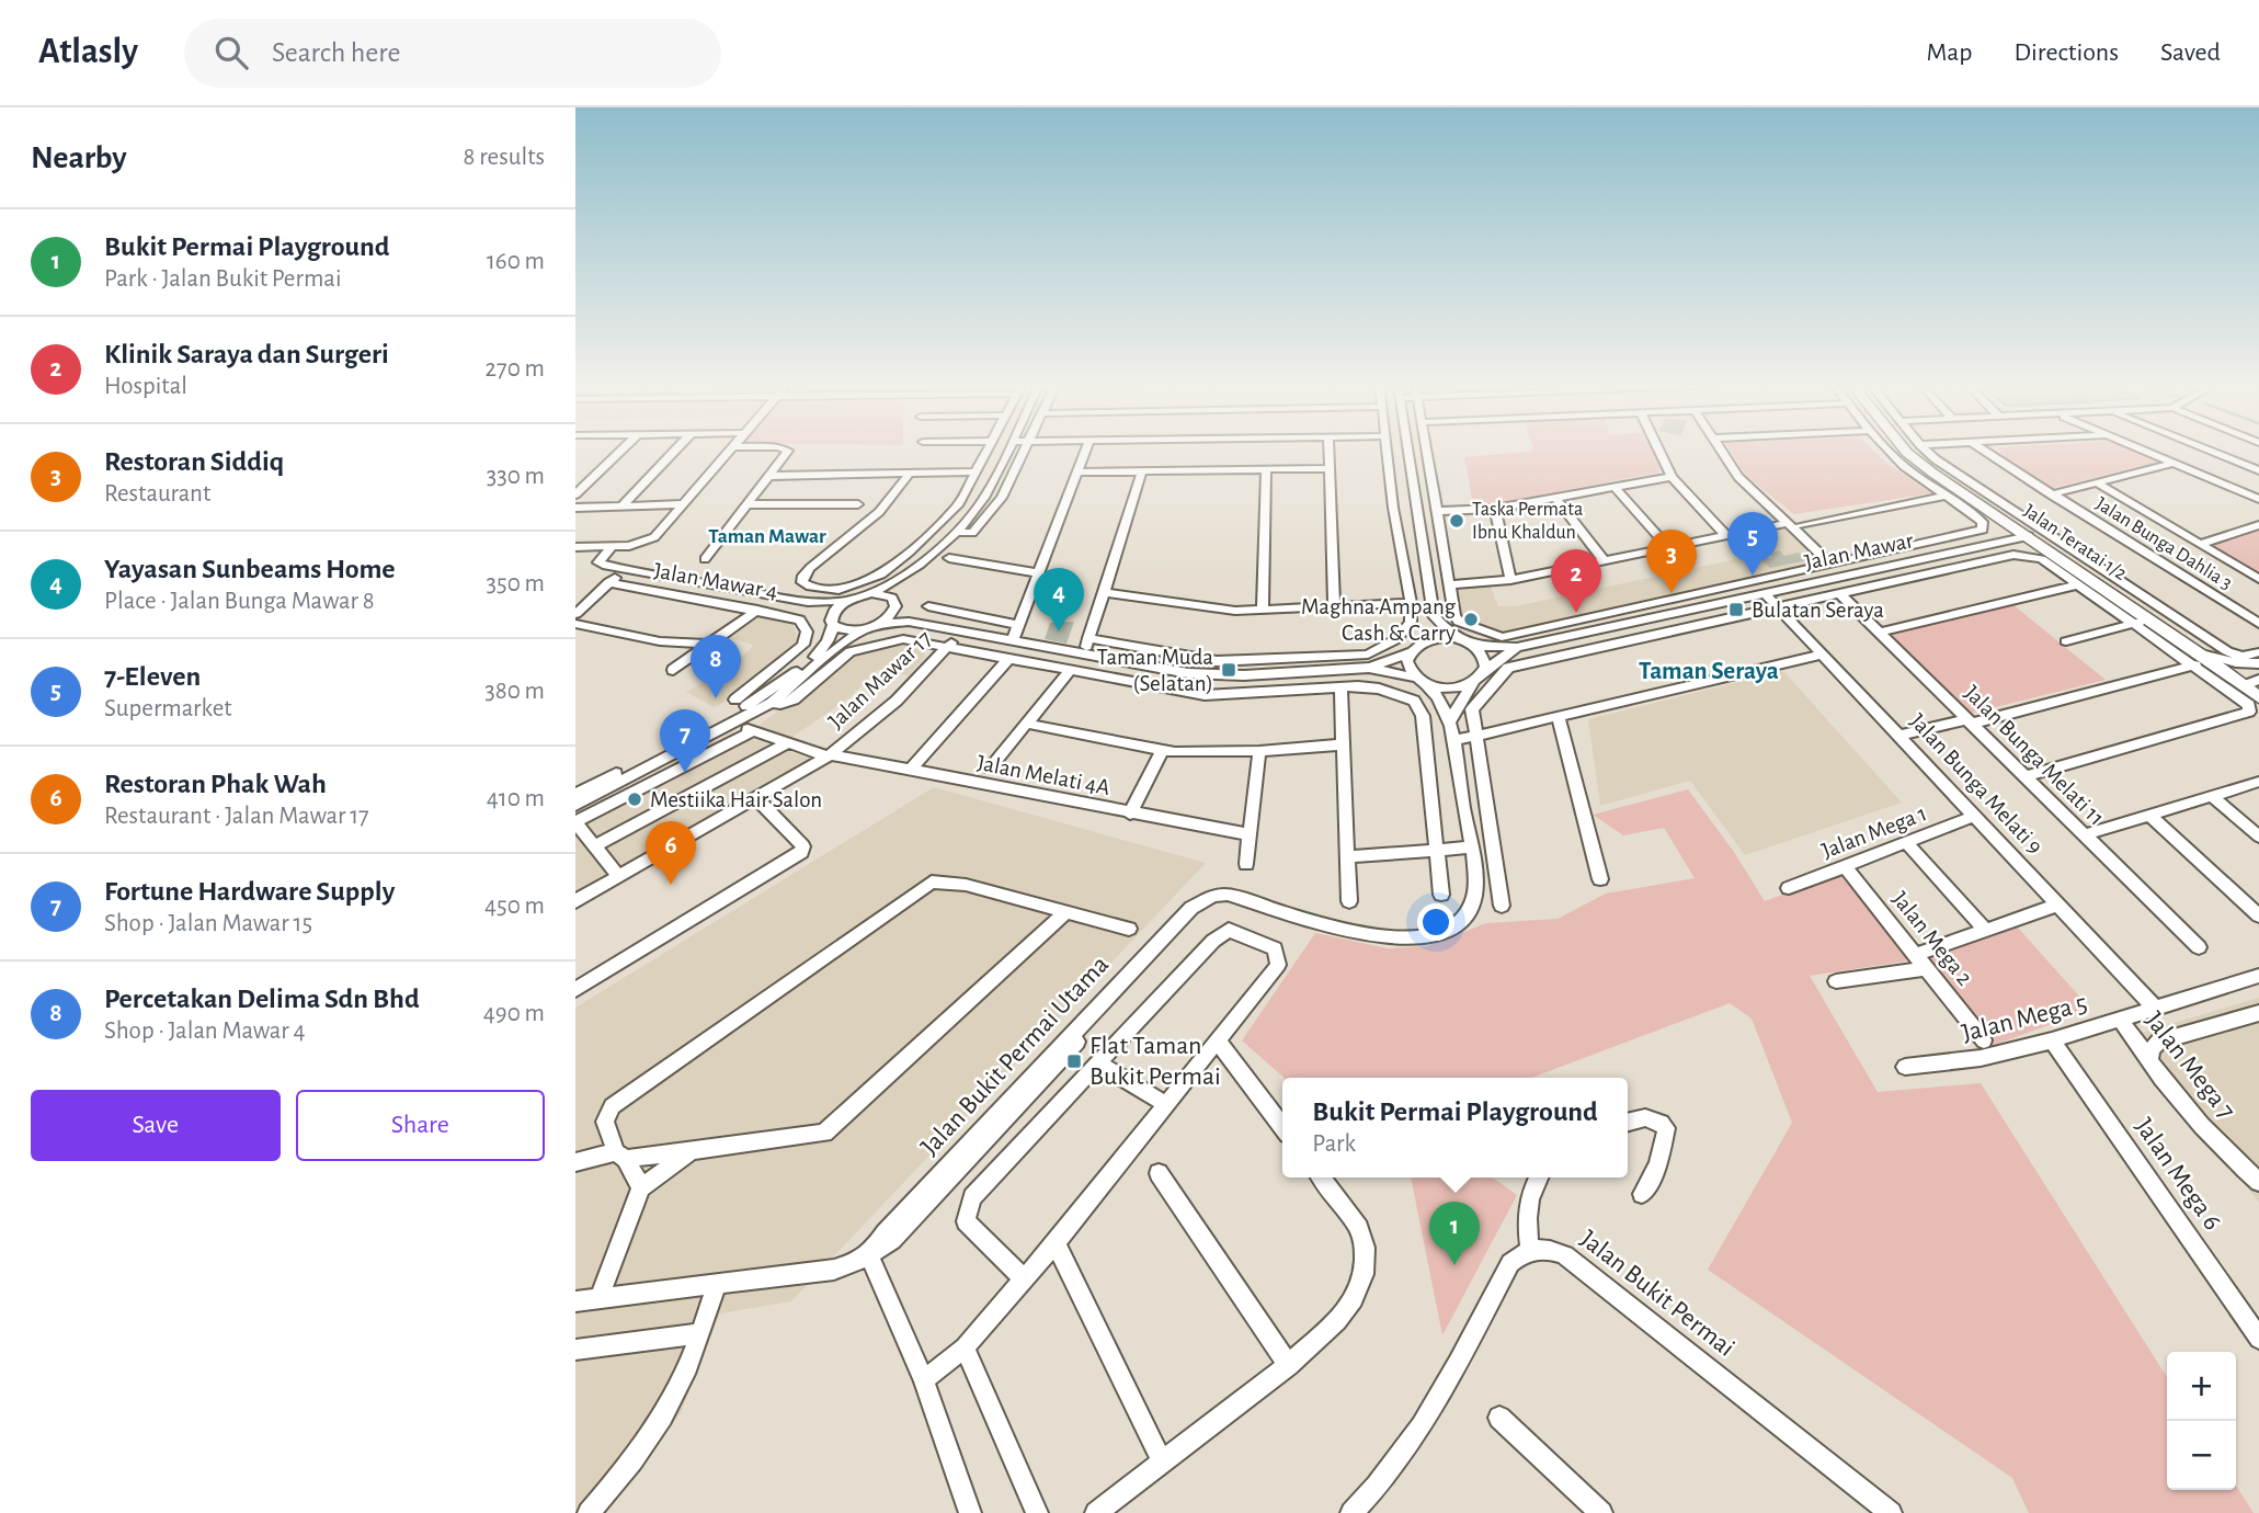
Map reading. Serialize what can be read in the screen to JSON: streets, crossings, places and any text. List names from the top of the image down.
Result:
{
  "streets": {
    "main road": ["Jalan Teratai 1/2"],
    "street": [
      "Jalan Bunga Dahlia 3",
      "Jalan Mawar",
      "Jalan Mawar 4",
      "Jalan Mawar 17",
      "Jalan Bunga Melati 11",
      "Jalan Melati 4A",
      "Jalan Bunga Melati 9",
      "Jalan Mega 1",
      "Jalan Mega 2",
      "Jalan Mega 5",
      "Jalan Bukit Permai Utama",
      "Jalan Mega 7",
      "Jalan Mega 6",
      "Jalan Bukit Permai"
    ]
  },
  "crossings": [
    ["Jalan Teratai 1/2", "Jalan Mawar"],
    ["Jalan Teratai 1/2", "Jalan Bunga Melati 11"],
    ["Jalan Mawar", "Jalan Bunga Melati 9"],
    ["Jalan Mawar", "Jalan Bukit Permai Utama"],
    ["Jalan Mawar 17", "Jalan Melati 4A"],
    ["Jalan Bunga Melati 9", "Jalan Mega 1"],
    ["Jalan Bunga Melati 9", "Jalan Mega 5"],
    ["Jalan Mega 1", "Jalan Mega 2"],
    ["Jalan Mega 5", "Jalan Mega 7"],
    ["Jalan Mega 5", "Jalan Mega 6"]
  ],
  "districts": ["Taman Mawar", "Taman Seraya"],
  "places": {
    "other": ["Taska Permata Ibnu Khaldun", "Maghna Ampang Cash & Carry", "Mestiika Hair Salon"],
    "transit": ["Bulatan Seraya", "Taman Muda (Selatan)", "Flat Taman Bukit Permai"]
  },
  "page": {
    "header": "Atlasly",
    "search": "Search here",
    "nav": ["Map", "Directions", "Saved"],
    "heading": ["Nearby", "8 results"],
    "list": [
      {
        "mark": "1",
        "name": "Bukit Permai Playground",
        "note": "Park · Jalan Bukit Permai",
        "value": "160 m"
      },
      {
        "mark": "2",
        "name": "Klinik Saraya dan Surgeri",
        "note": "Hospital",
        "value": "270 m"
      },
      {
        "mark": "3",
        "name": "Restoran Siddiq",
        "note": "Restaurant",
        "value": "330 m"
      },
      {
        "mark": "4",
        "name": "Yayasan Sunbeams Home",
        "note": "Place · Jalan Bunga Mawar 8",
        "value": "350 m"
      },
      {
        "mark": "5",
        "name": "7-Eleven",
        "note": "Supermarket",
        "value": "380 m"
      },
      {
        "mark": "6",
        "name": "Restoran Phak Wah",
        "note": "Restaurant · Jalan Mawar 17",
        "value": "410 m"
      },
      {
        "mark": "7",
        "name": "Fortune Hardware Supply",
        "note": "Shop · Jalan Mawar 15",
        "value": "450 m"
      },
      {
        "mark": "8",
        "name": "Percetakan Delima Sdn Bhd",
        "note": "Shop · Jalan Mawar 4",
        "value": "490 m"
      }
    ],
    "pins": [
      "5",
      "3",
      "2",
      "4",
      "8",
      "7",
      "6",
      "1"
    ],
    "buttons": ["Save", "Share"],
    "popup": ["Bukit Permai Playground", "Park"],
    "map_buttons": ["+", "−"]
  }
}
